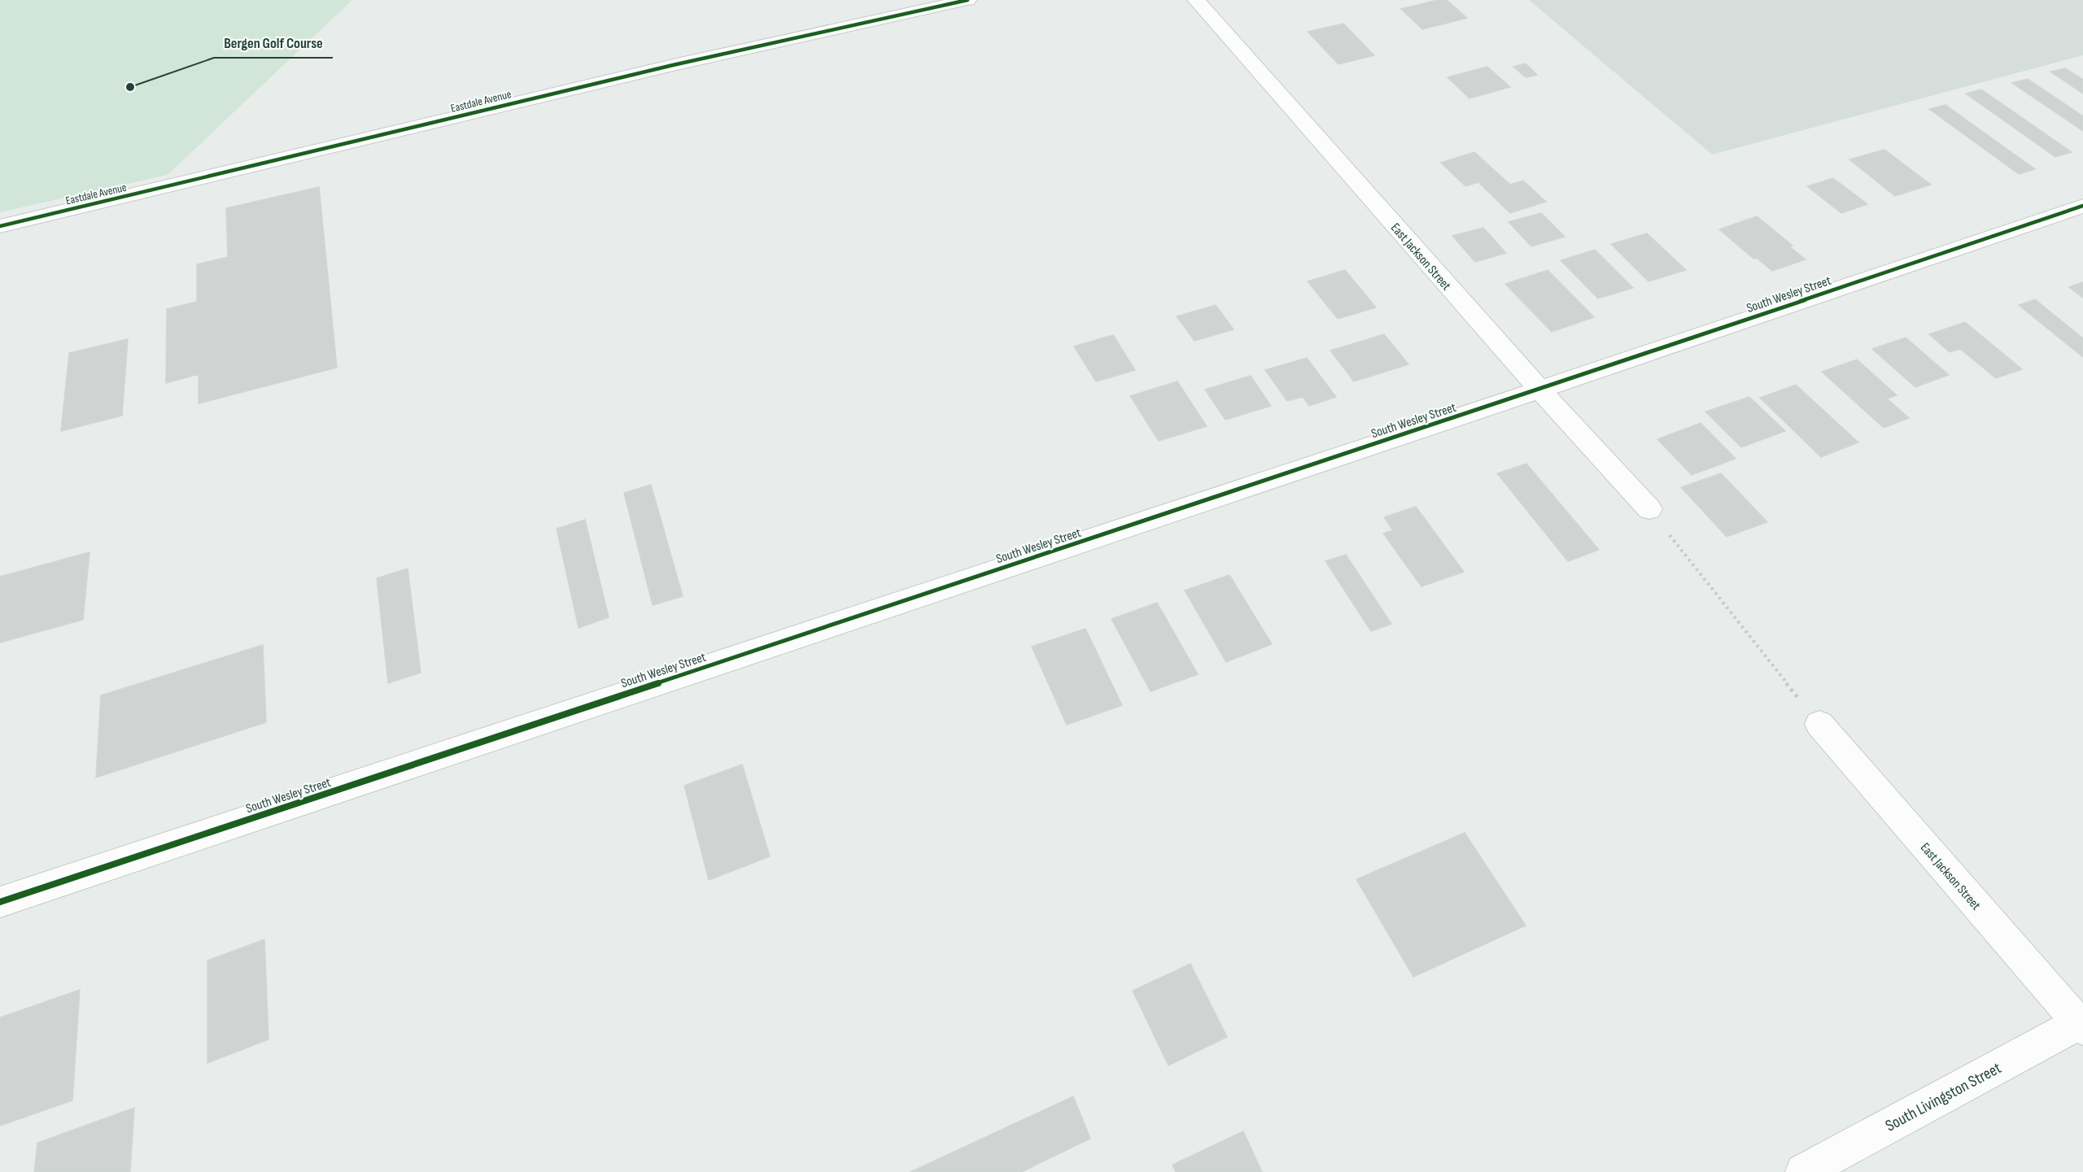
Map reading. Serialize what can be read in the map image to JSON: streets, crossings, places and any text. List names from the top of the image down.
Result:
{
  "streets": {
    "street": [
      "Eastdale Avenue",
      "East Jackson Street",
      "South Wesley Street",
      "South Livingston Street"
    ]
  },
  "crossings": [
    ["East Jackson Street", "South Wesley Street"],
    ["East Jackson Street", "South Livingston Street"]
  ],
  "places": ["Bergen Golf Course"]
}
